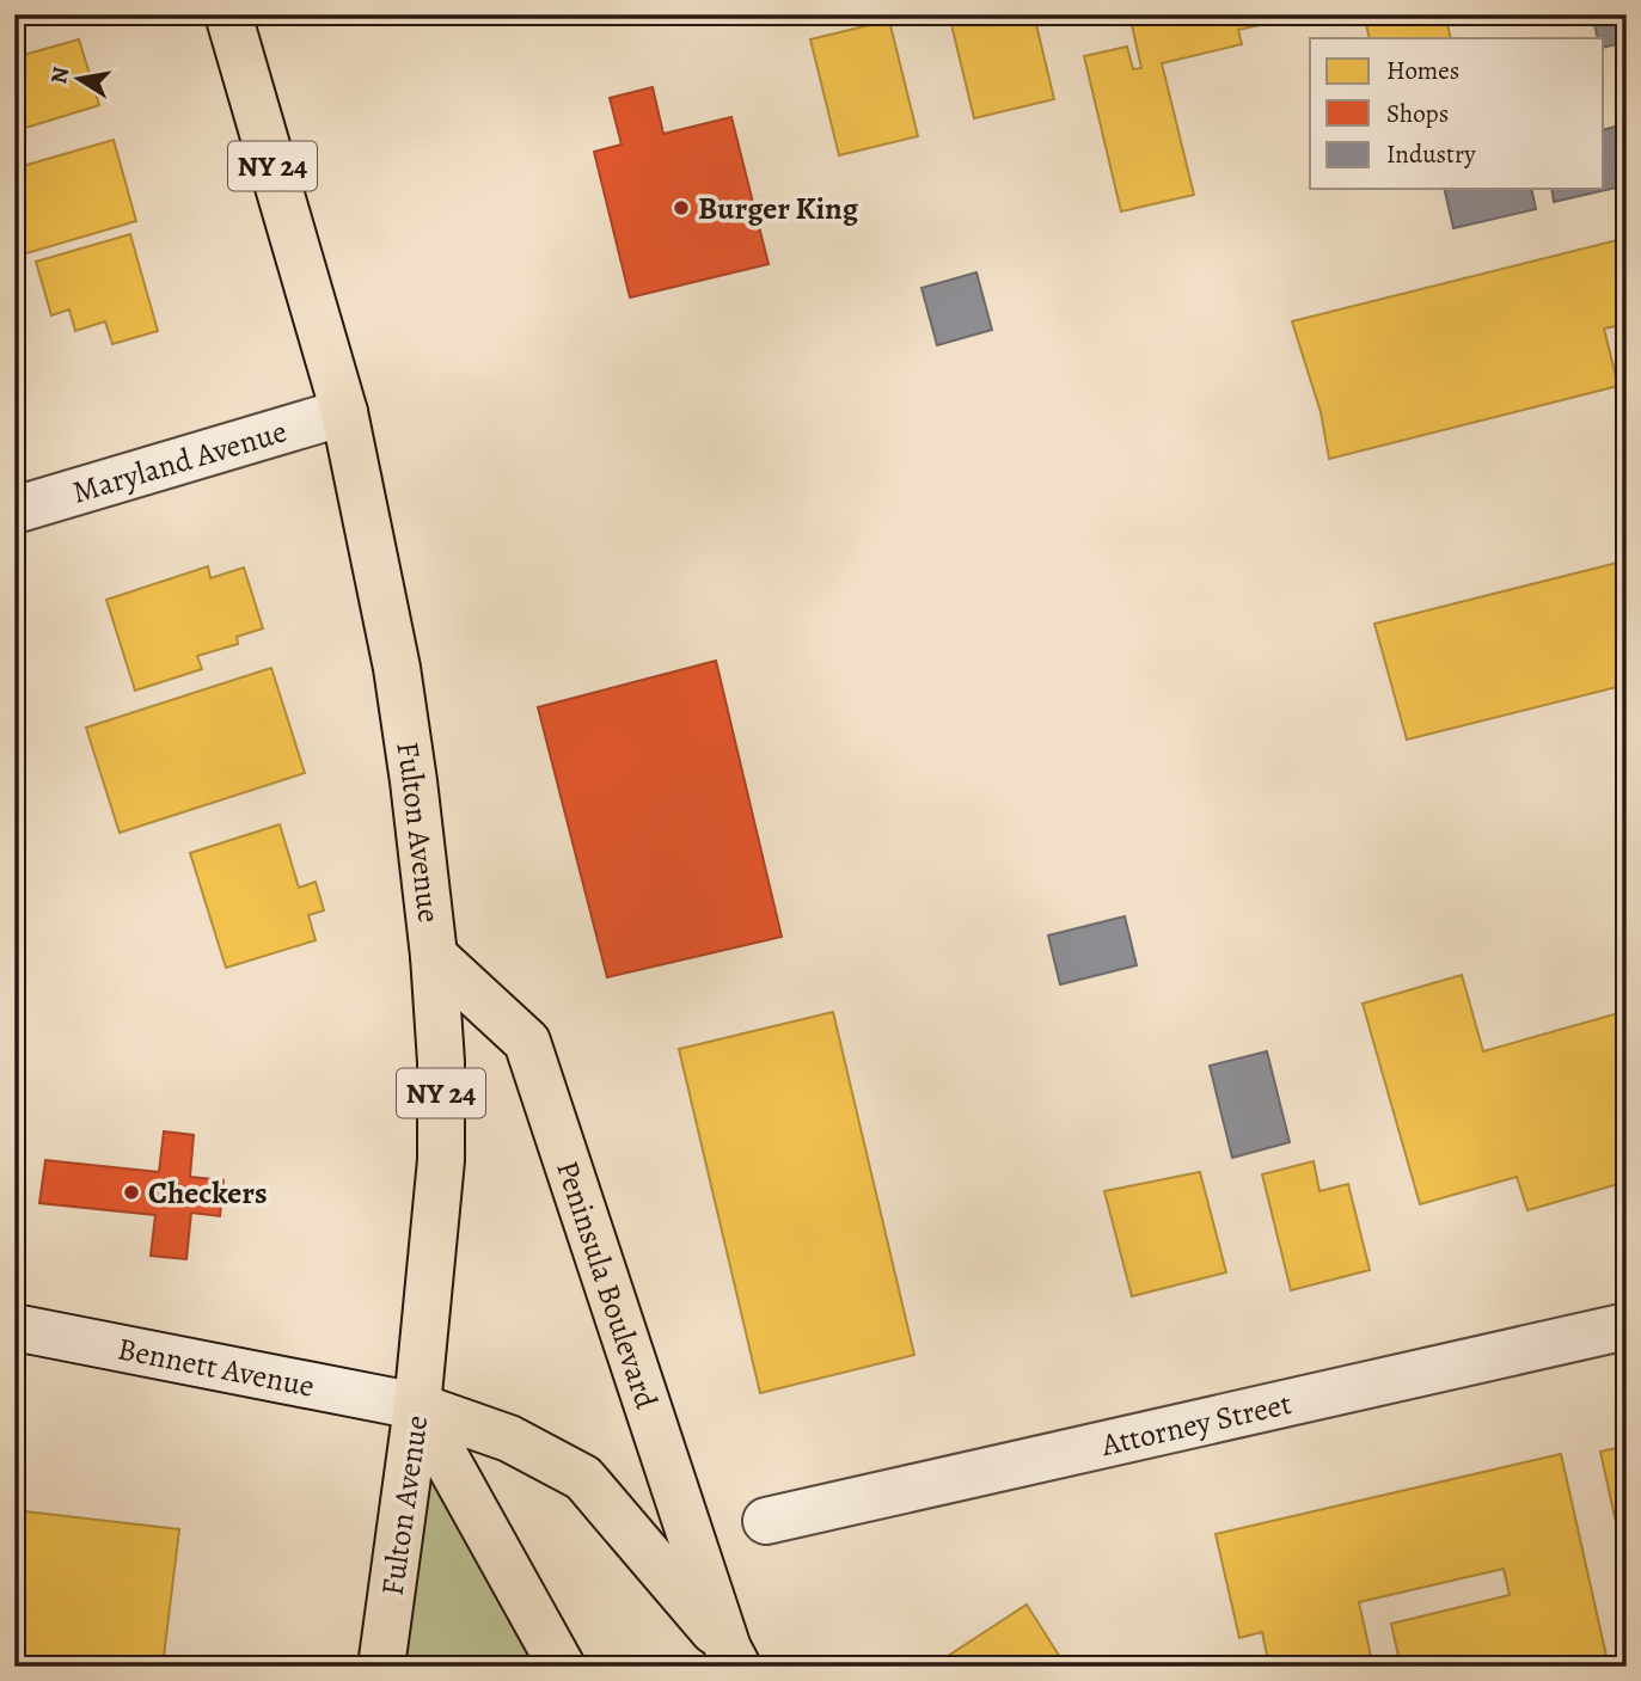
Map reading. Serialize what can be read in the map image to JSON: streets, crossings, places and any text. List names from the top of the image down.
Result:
{
  "streets": {
    "main road": ["NY 24", "Fulton Avenue", "Peninsula Boulevard"],
    "street": ["Maryland Avenue", "Bennett Avenue", "Attorney Street"]
  },
  "crossings": [
    ["Maryland Avenue", "Fulton Avenue"],
    ["Fulton Avenue", "Peninsula Boulevard"],
    ["Fulton Avenue", "Bennett Avenue"],
    ["Peninsula Boulevard", "Bennett Avenue"]
  ],
  "places": ["Burger King", "Checkers"],
  "legend": ["Homes", "Shops", "Industry"],
  "north": "left"
}
